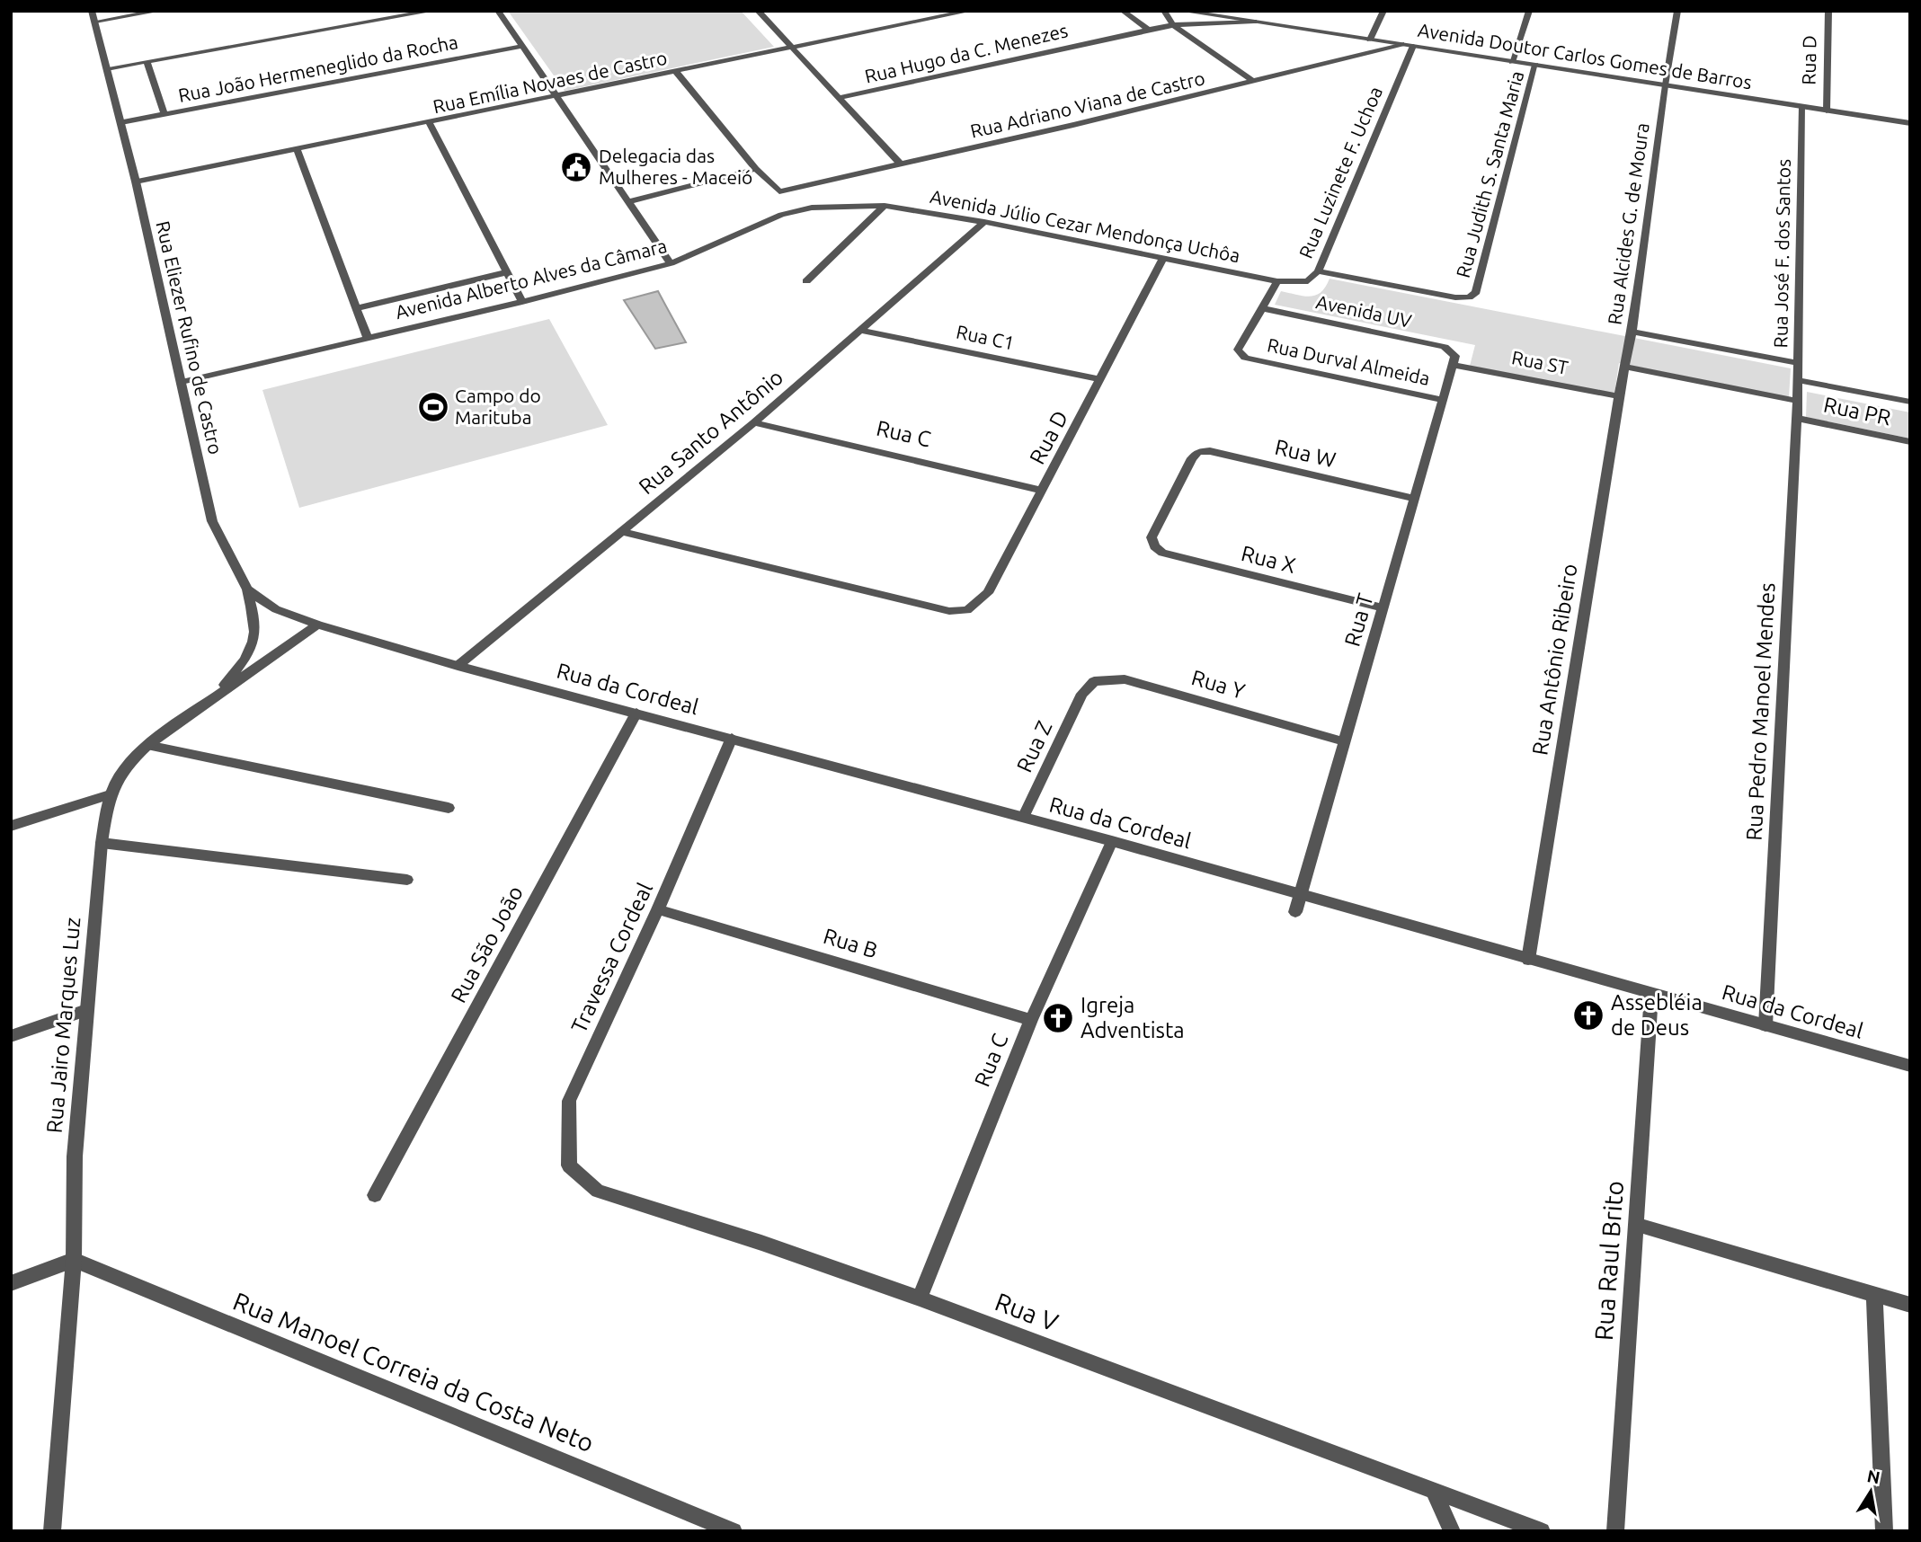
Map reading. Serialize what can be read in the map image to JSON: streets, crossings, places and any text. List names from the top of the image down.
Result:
{
  "streets": {
    "street": [
      "Rua Hugo da C. Menezes",
      "Avenida Doutor Carlos Gomes de Barros",
      "Rua D",
      "Rua João Hermeneglido da Rocha",
      "Rua Emília Novaes de Castro",
      "Rua Adriano Viana de Castro",
      "Rua Luzinete F. Uchoa",
      "Rua Judith S. Santa Maria",
      "Rua Alcides G. de Moura",
      "Avenida Júlio Cezar Mendonça Uchôa",
      "Rua José F. dos Santos",
      "Avenida Alberto Alves da Câmara",
      "Avenida UV",
      "Rua Eliezer Rufino de Castro",
      "Rua C1",
      "Rua Durval Almeida",
      "Rua ST",
      "Rua PR",
      "Rua Santo Antônio",
      "Rua C",
      "Rua W",
      "Rua X",
      "Rua T",
      "Rua Antônio Ribeiro",
      "Rua Y",
      "Rua da Cordeal",
      "Rua Pedro Manoel Mendes",
      "Rua Z",
      "Rua B",
      "Rua São João",
      "Travessa Cordeal",
      "Rua Jairo Marques Luz",
      "Rua Raul Brito",
      "Rua V",
      "Rua Manoel Correia da Costa Neto"
    ]
  },
  "crossings": [
    ["Rua Hugo da C. Menezes", "Avenida Doutor Carlos Gomes de Barros"],
    ["Avenida Doutor Carlos Gomes de Barros", "Rua D"],
    ["Avenida Doutor Carlos Gomes de Barros", "Rua Adriano Viana de Castro"],
    ["Avenida Doutor Carlos Gomes de Barros", "Rua Luzinete F. Uchoa"],
    ["Avenida Doutor Carlos Gomes de Barros", "Rua Judith S. Santa Maria"],
    ["Avenida Doutor Carlos Gomes de Barros", "Rua Alcides G. de Moura"],
    ["Avenida Doutor Carlos Gomes de Barros", "Rua José F. dos Santos"],
    ["Rua D", "Avenida Júlio Cezar Mendonça Uchôa"],
    ["Rua D", "Rua C1"],
    ["Rua D", "Rua Santo Antônio"],
    ["Rua D", "Rua C"],
    ["Rua João Hermeneglido da Rocha", "Rua Eliezer Rufino de Castro"],
    ["Rua Emília Novaes de Castro", "Rua Eliezer Rufino de Castro"],
    ["Rua Luzinete F. Uchoa", "Rua Judith S. Santa Maria"],
    ["Rua Luzinete F. Uchoa", "Avenida Júlio Cezar Mendonça Uchôa"],
    ["Rua Alcides G. de Moura", "Rua Antônio Ribeiro"],
    ["Avenida Júlio Cezar Mendonça Uchôa", "Avenida Alberto Alves da Câmara"],
    ["Avenida Júlio Cezar Mendonça Uchôa", "Rua Santo Antônio"],
    ["Rua José F. dos Santos", "Rua Pedro Manoel Mendes"],
    ["Avenida Alberto Alves da Câmara", "Rua Eliezer Rufino de Castro"],
    ["Avenida UV", "Rua Durval Almeida"],
    ["Avenida UV", "Rua ST"],
    ["Avenida UV", "Rua T"],
    ["Rua Eliezer Rufino de Castro", "Rua da Cordeal"],
    ["Rua Eliezer Rufino de Castro", "Rua Jairo Marques Luz"],
    ["Rua C1", "Rua Santo Antônio"],
    ["Rua Durval Almeida", "Rua T"],
    ["Rua ST", "Rua T"],
    ["Rua ST", "Rua Antônio Ribeiro"],
    ["Rua PR", "Rua Pedro Manoel Mendes"],
    ["Rua Santo Antônio", "Rua C"],
    ["Rua Santo Antônio", "Rua da Cordeal"],
    ["Rua C", "Rua da Cordeal"],
    ["Rua C", "Rua B"],
    ["Rua C", "Rua V"],
    ["Rua W", "Rua X"],
    ["Rua W", "Rua T"],
    ["Rua X", "Rua T"],
    ["Rua T", "Rua Y"],
    ["Rua T", "Rua da Cordeal"],
    ["Rua Antônio Ribeiro", "Rua da Cordeal"],
    ["Rua Y", "Rua Z"],
    ["Rua da Cordeal", "Rua Pedro Manoel Mendes"],
    ["Rua da Cordeal", "Rua Z"],
    ["Rua da Cordeal", "Rua São João"],
    ["Rua da Cordeal", "Travessa Cordeal"],
    ["Rua da Cordeal", "Rua Jairo Marques Luz"],
    ["Rua da Cordeal", "Rua Raul Brito"],
    ["Rua B", "Travessa Cordeal"],
    ["Travessa Cordeal", "Rua V"],
    ["Rua Jairo Marques Luz", "Rua Manoel Correia da Costa Neto"]
  ],
  "places": {
    "public building": ["Delegacia das Mulheres - Maceió"],
    "sports": ["Campo do Marituba"],
    "church": ["Assebléia de Deus", "Igreja Adventista"]
  },
  "north": "top"
}
